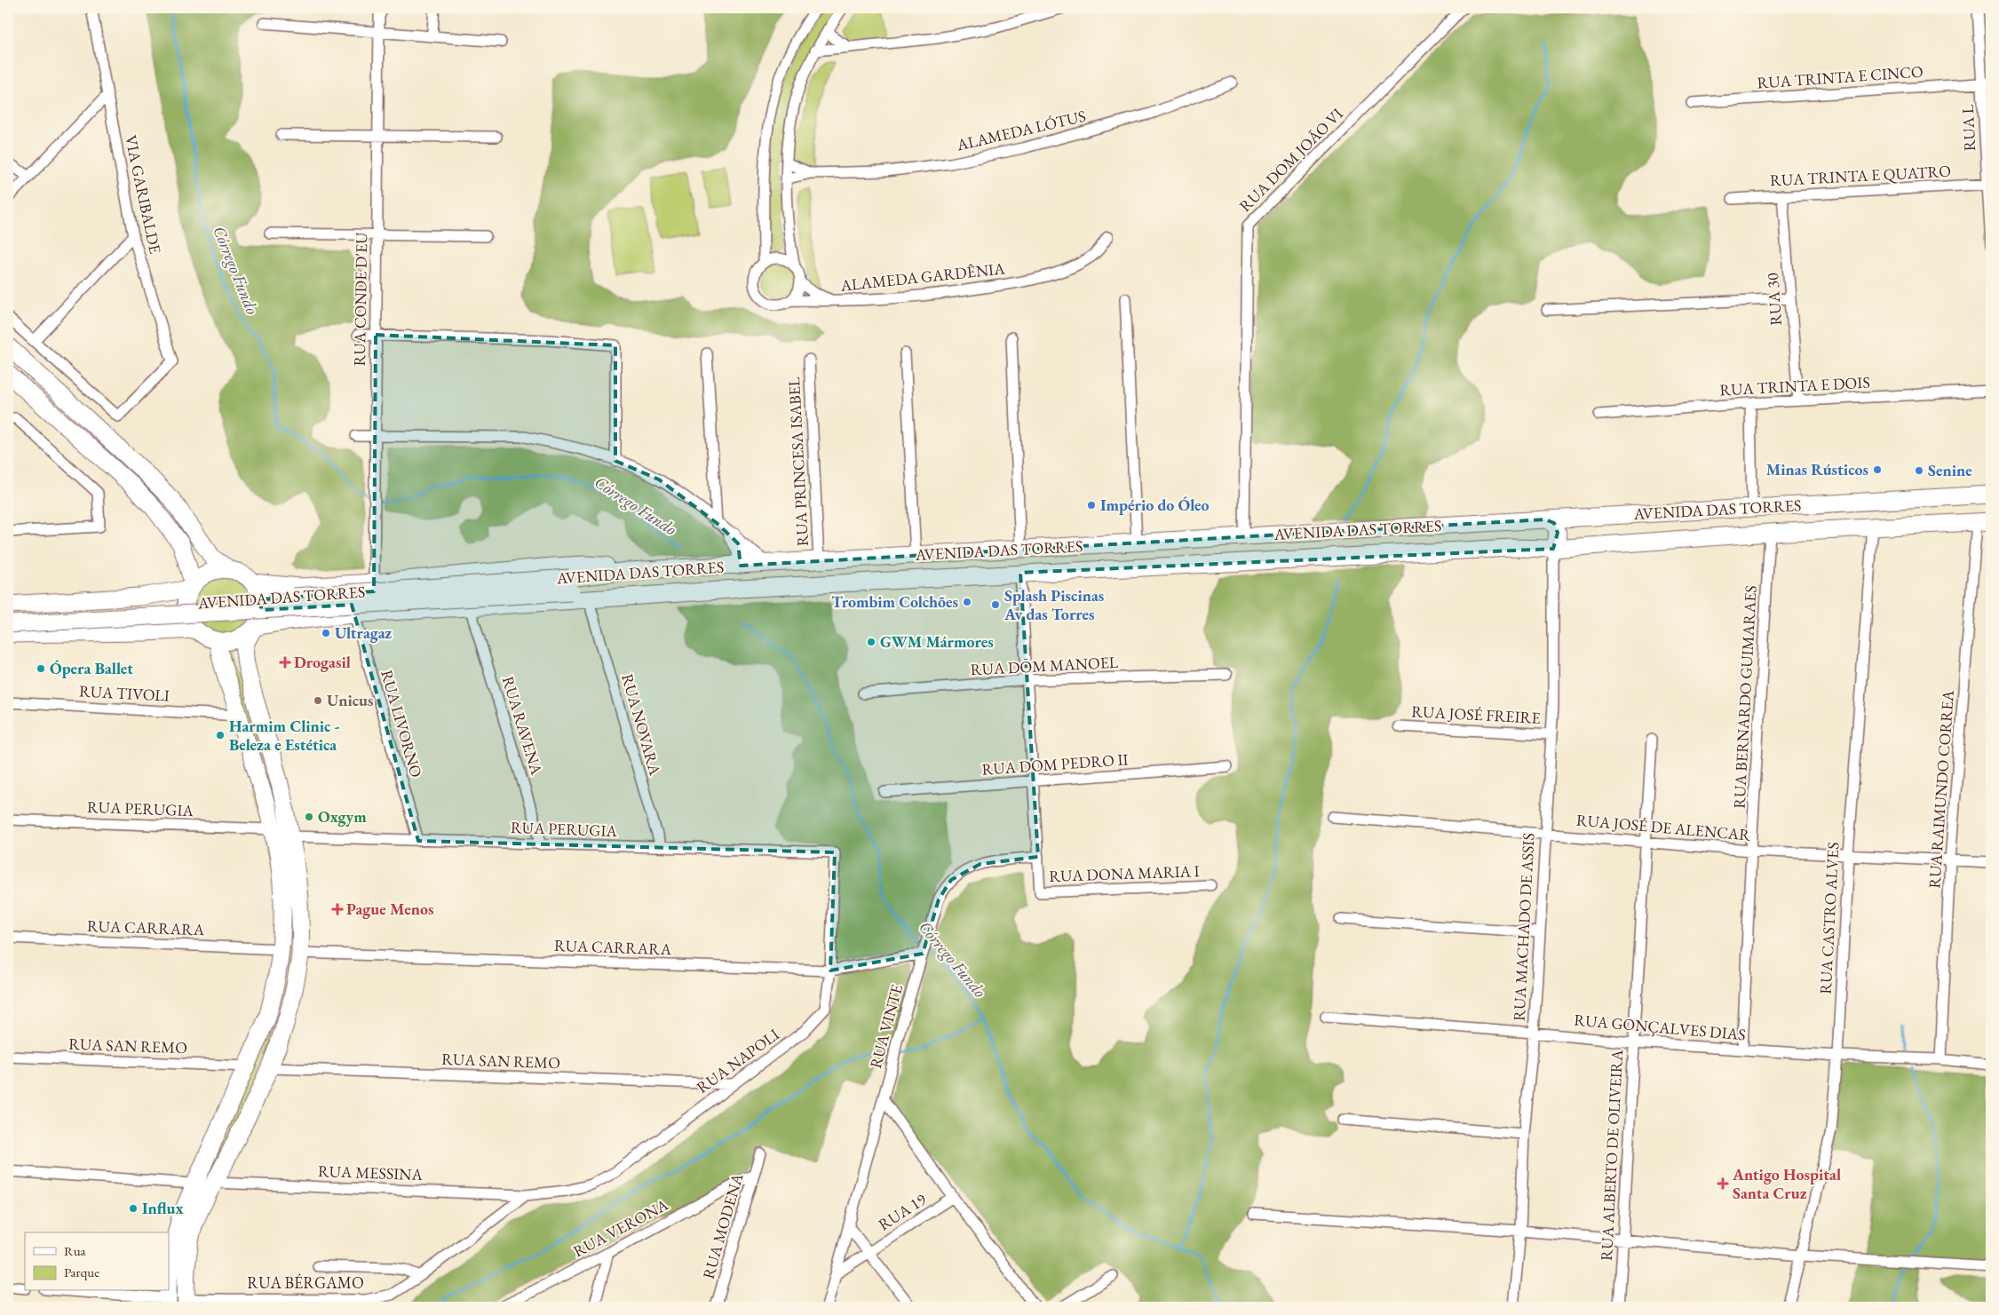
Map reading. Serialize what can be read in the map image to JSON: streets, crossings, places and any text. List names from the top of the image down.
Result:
{
  "streets": {
    "main road": ["AVENIDA DAS TORRES"],
    "street": [
      "RUA TRINTA E CINCO",
      "RUA L",
      "ALAMEDA LÓTUS",
      "RUA DOM JOÃO VI",
      "RUA TRINTA E QUATRO",
      "VIA GARIBALDE",
      "ALAMEDA GARDÊNIA",
      "RUA CONDE D'EU",
      "RUA 30",
      "RUA TRINTA E DOIS",
      "RUA PRINCESA ISABEL",
      "RUA DOM MANOEL",
      "RUA TIVOLI",
      "RUA BERNARDO GUIMARAES",
      "RUA JOSÉ FREIRE",
      "RUA LIVORNO",
      "RUA NOVARA",
      "RUA RAVENA",
      "RUA DOM PEDRO II",
      "RUA RAIMUNDO CORREA",
      "RUA PERUGIA",
      "RUA JOSÉ DE ALENCAR",
      "RUA DONA MARIA I",
      "RUA CASTRO ALVES",
      "RUA MACHADO DE ASSIS",
      "RUA CARRARA",
      "RUA VINTE",
      "RUA GONÇALVES DIAS",
      "RUA SAN REMO",
      "RUA NAPOLI",
      "RUA ALBERTO DE OLIVEIRA",
      "RUA MESSINA",
      "RUA 19",
      "RUA MODENA",
      "RUA VERONA",
      "RUA BÉRGAMO"
    ]
  },
  "crossings": [
    ["RUA TRINTA E CINCO", "RUA L"],
    ["RUA L", "RUA TRINTA E QUATRO"],
    ["RUA DOM JOÃO VI", "AVENIDA DAS TORRES"],
    ["RUA TRINTA E QUATRO", "RUA 30"],
    ["RUA 30", "RUA TRINTA E DOIS"],
    ["RUA PRINCESA ISABEL", "AVENIDA DAS TORRES"],
    ["AVENIDA DAS TORRES", "RUA BERNARDO GUIMARAES"],
    ["AVENIDA DAS TORRES", "RUA RAIMUNDO CORREA"],
    ["AVENIDA DAS TORRES", "RUA CASTRO ALVES"],
    ["AVENIDA DAS TORRES", "RUA MACHADO DE ASSIS"],
    ["RUA BERNARDO GUIMARAES", "RUA JOSÉ DE ALENCAR"],
    ["RUA BERNARDO GUIMARAES", "RUA GONÇALVES DIAS"],
    ["RUA JOSÉ FREIRE", "RUA MACHADO DE ASSIS"],
    ["RUA LIVORNO", "RUA PERUGIA"],
    ["RUA NOVARA", "RUA PERUGIA"],
    ["RUA RAVENA", "RUA PERUGIA"],
    ["RUA RAIMUNDO CORREA", "RUA JOSÉ DE ALENCAR"],
    ["RUA RAIMUNDO CORREA", "RUA GONÇALVES DIAS"],
    ["RUA PERUGIA", "RUA NAPOLI"],
    ["RUA JOSÉ DE ALENCAR", "RUA CASTRO ALVES"],
    ["RUA JOSÉ DE ALENCAR", "RUA MACHADO DE ASSIS"],
    ["RUA JOSÉ DE ALENCAR", "RUA ALBERTO DE OLIVEIRA"],
    ["RUA DONA MARIA I", "RUA VINTE"],
    ["RUA CASTRO ALVES", "RUA GONÇALVES DIAS"],
    ["RUA MACHADO DE ASSIS", "RUA GONÇALVES DIAS"],
    ["RUA CARRARA", "RUA VINTE"],
    ["RUA CARRARA", "RUA NAPOLI"],
    ["RUA GONÇALVES DIAS", "RUA ALBERTO DE OLIVEIRA"],
    ["RUA SAN REMO", "RUA NAPOLI"],
    ["RUA NAPOLI", "RUA MESSINA"],
    ["RUA NAPOLI", "RUA BÉRGAMO"],
    ["RUA MESSINA", "RUA BÉRGAMO"],
    ["RUA MODENA", "RUA VERONA"]
  ],
  "water": ["Córrego Fundo"],
  "places": {
    "other": [
      "Minas Rústicos",
      "Senine",
      "Império do Óleo",
      "Trombim Colchões",
      "Splash Piscinas Av das Torres",
      "Ultragaz",
      "GWM Mármores",
      "Ópera Ballet",
      "Unicus",
      "Harmim Clinic - Beleza e Estética",
      "Oxgym",
      "Influx"
    ],
    "health": ["Drogasil", "Pague Menos", "Antigo Hospital Santa Cruz"]
  },
  "legend": ["Rua", "Parque"]
}
